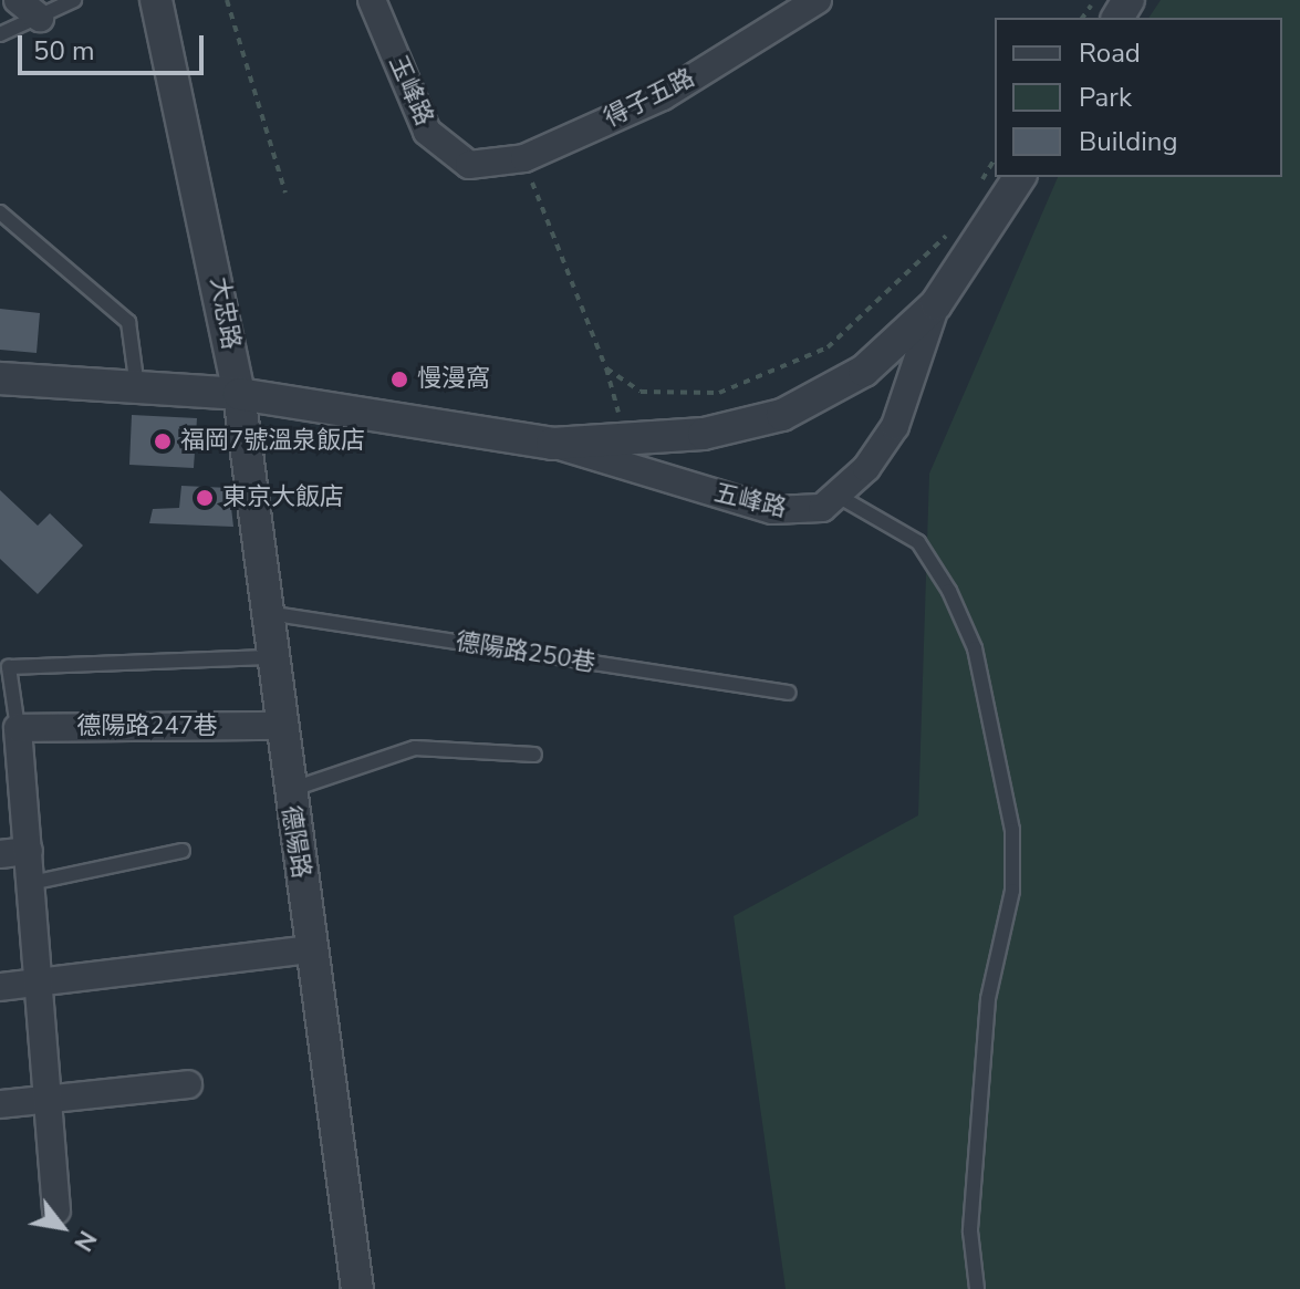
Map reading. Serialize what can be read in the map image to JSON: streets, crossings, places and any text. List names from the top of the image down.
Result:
{
  "streets": {
    "street": [
      "玉峰路",
      "得子五路",
      "大忠路",
      "五峰路",
      "德陽路247巷",
      "德陽路"
    ],
    "lane": ["德陽路250巷"]
  },
  "crossings": [
    ["玉峰路", "得子五路"],
    ["大忠路", "五峰路"],
    ["大忠路", "德陽路"],
    ["五峰路", "德陽路"],
    ["德陽路250巷", "德陽路"],
    ["德陽路247巷", "德陽路"]
  ],
  "places": ["慢漫窩", "福岡7號溫泉飯店", "東京大飯店"],
  "legend": ["Road", "Park", "Building"],
  "scale_bar": "50 m",
  "north": "bottom right"
}
